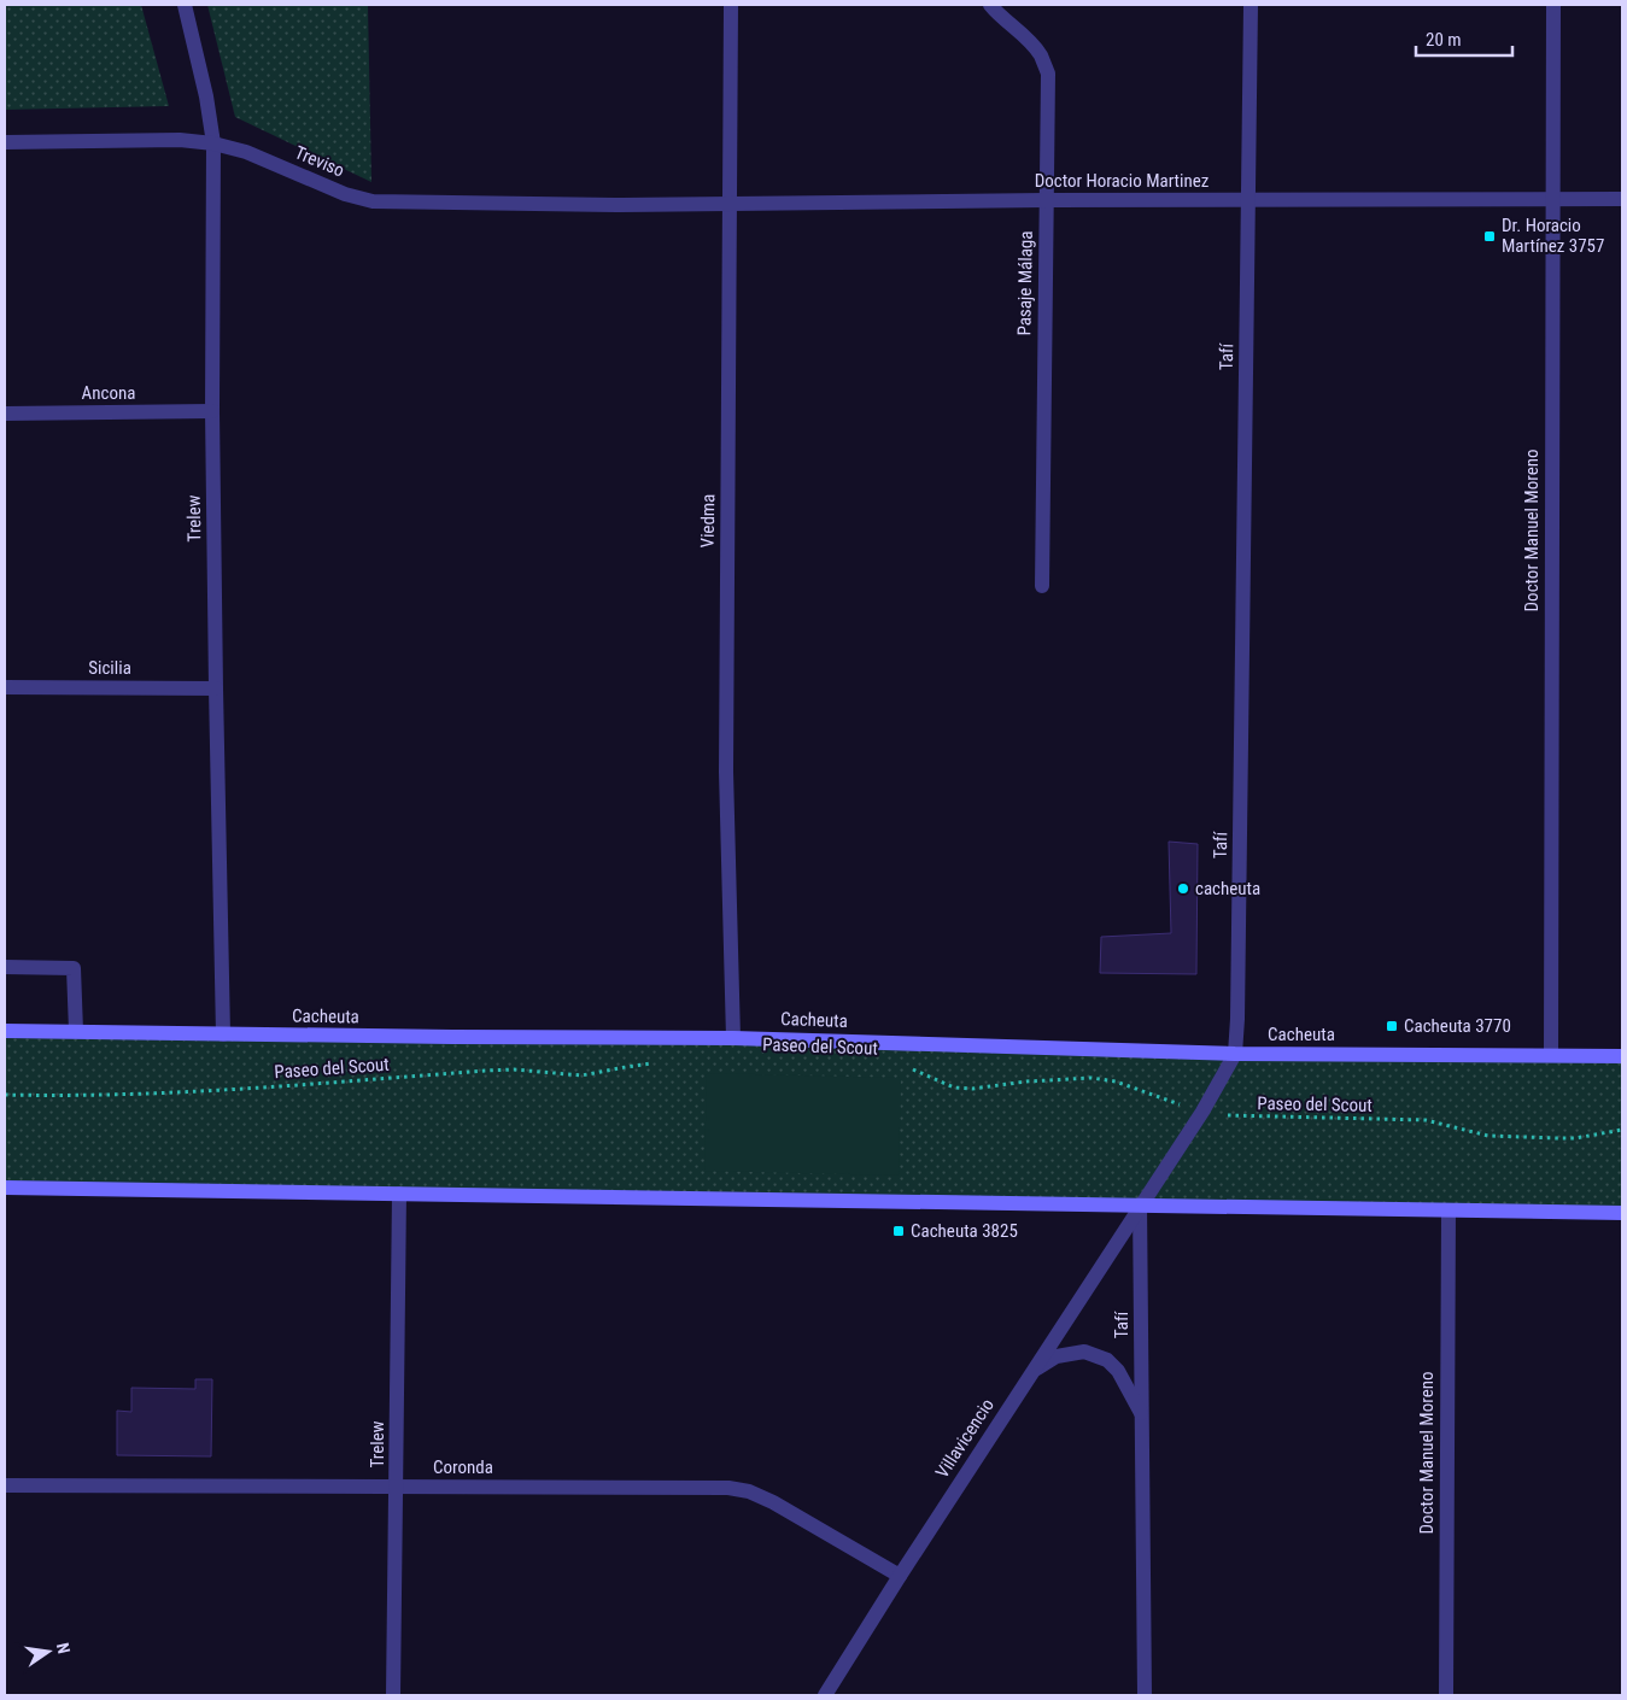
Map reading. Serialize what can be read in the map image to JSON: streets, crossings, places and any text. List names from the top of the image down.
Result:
{
  "streets": {
    "street": [
      "Treviso",
      "Doctor Horacio Martinez",
      "Pasaje Málaga",
      "Tafí",
      "Ancona",
      "Trelew",
      "Viedma",
      "Doctor Manuel Moreno",
      "Sicilia",
      "Cacheuta",
      "Villavicencio",
      "Coronda"
    ],
    "path": ["Paseo del Scout"]
  },
  "crossings": [
    ["Treviso", "Doctor Horacio Martinez"],
    ["Treviso", "Trelew"],
    ["Doctor Horacio Martinez", "Pasaje Málaga"],
    ["Doctor Horacio Martinez", "Tafí"],
    ["Doctor Horacio Martinez", "Viedma"],
    ["Doctor Horacio Martinez", "Doctor Manuel Moreno"],
    ["Tafí", "Cacheuta"],
    ["Tafí", "Paseo del Scout"],
    ["Tafí", "Villavicencio"],
    ["Ancona", "Trelew"],
    ["Trelew", "Sicilia"],
    ["Trelew", "Cacheuta"],
    ["Trelew", "Coronda"],
    ["Viedma", "Cacheuta"],
    ["Doctor Manuel Moreno", "Cacheuta"],
    ["Villavicencio", "Coronda"]
  ],
  "places": {
    "transit": ["Dr. Horacio Martínez 3757", "Cacheuta 3770", "Cacheuta 3825"],
    "other": ["cacheuta"]
  },
  "scale_bar": "20 m",
  "north": "right"
}
